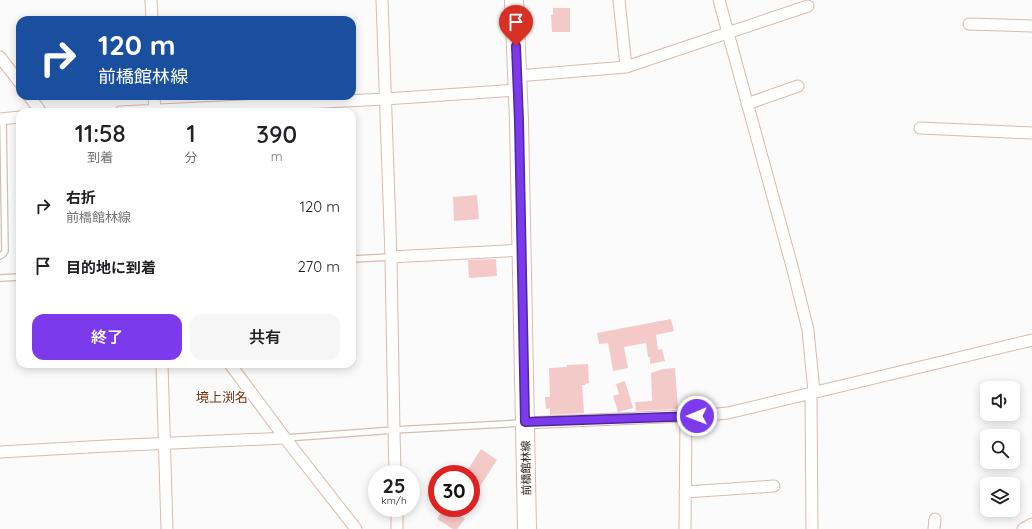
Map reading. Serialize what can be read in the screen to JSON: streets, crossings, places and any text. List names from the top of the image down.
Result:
{
  "streets": {
    "main road": ["前橋館林線"]
  },
  "districts": ["境上渕名"],
  "page": {
    "turn": ["120 m", "前橋館林線"],
    "eta": [
      "11:58",
      "到着",
      "1",
      "分",
      "390",
      "m"
    ],
    "list": [
      {
        "name": "右折",
        "note": "前橋館林線",
        "value": "120 m"
      },
      {
        "name": "目的地に到着",
        "value": "270 m"
      }
    ],
    "buttons": ["終了", "共有"],
    "speed": "25 km/h",
    "limit": "30"
  }
}
